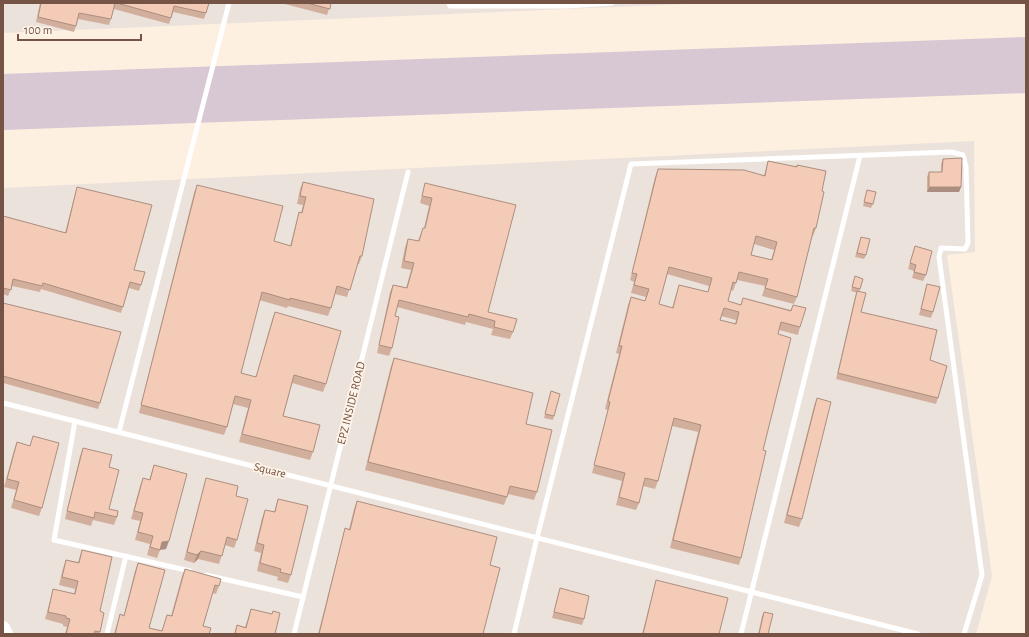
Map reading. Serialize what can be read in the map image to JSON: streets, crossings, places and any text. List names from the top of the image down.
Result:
{
  "streets": {
    "lane": ["EPZ INSIDE ROAD", "Square"]
  },
  "crossings": [
    ["EPZ INSIDE ROAD", "Square"]
  ],
  "scale_bar": "100 m"
}
